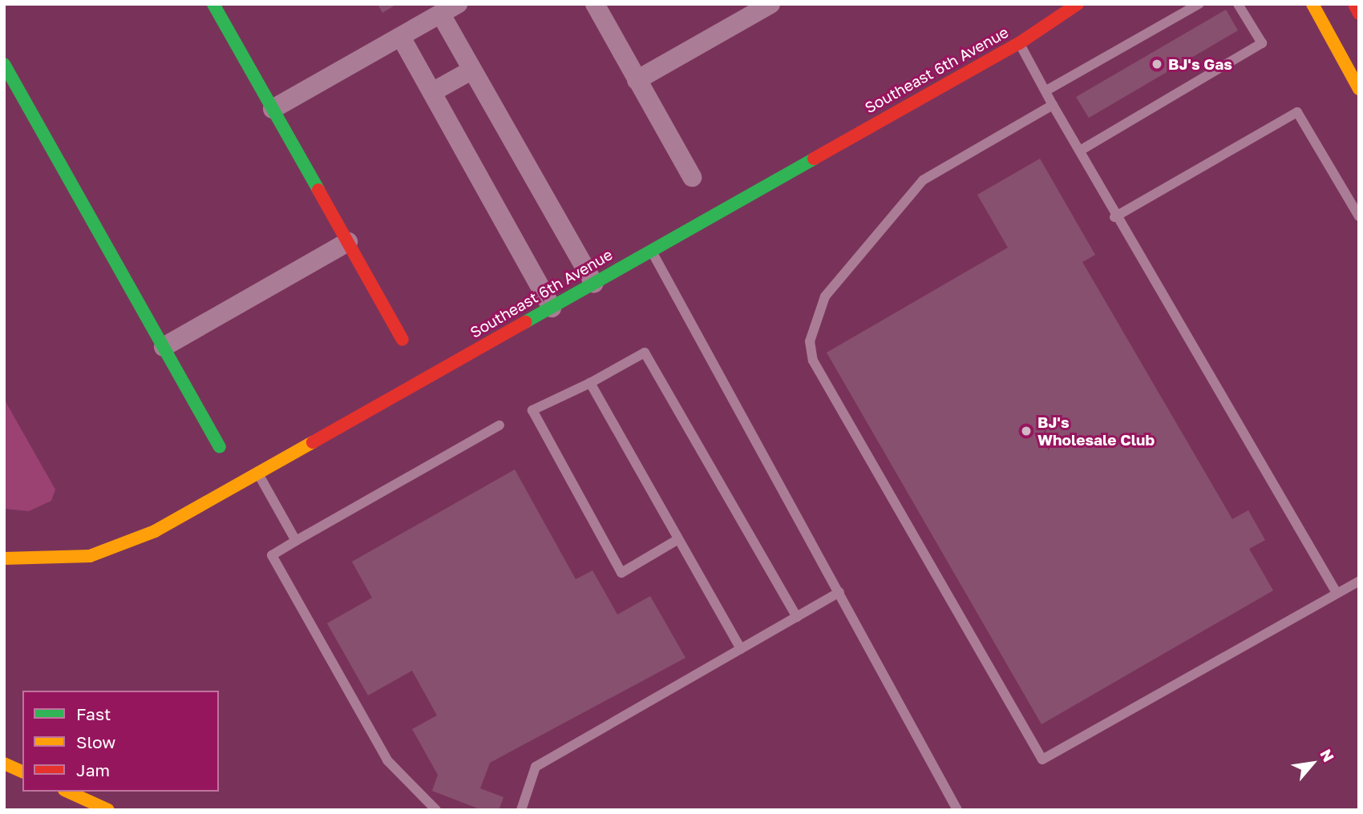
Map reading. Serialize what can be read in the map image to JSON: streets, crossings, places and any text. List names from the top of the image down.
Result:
{
  "streets": {
    "main road": ["Southeast 6th Avenue"]
  },
  "places": ["BJ's Gas", "BJ's Wholesale Club"],
  "legend": ["Fast", "Slow", "Jam"],
  "north": "top right"
}
